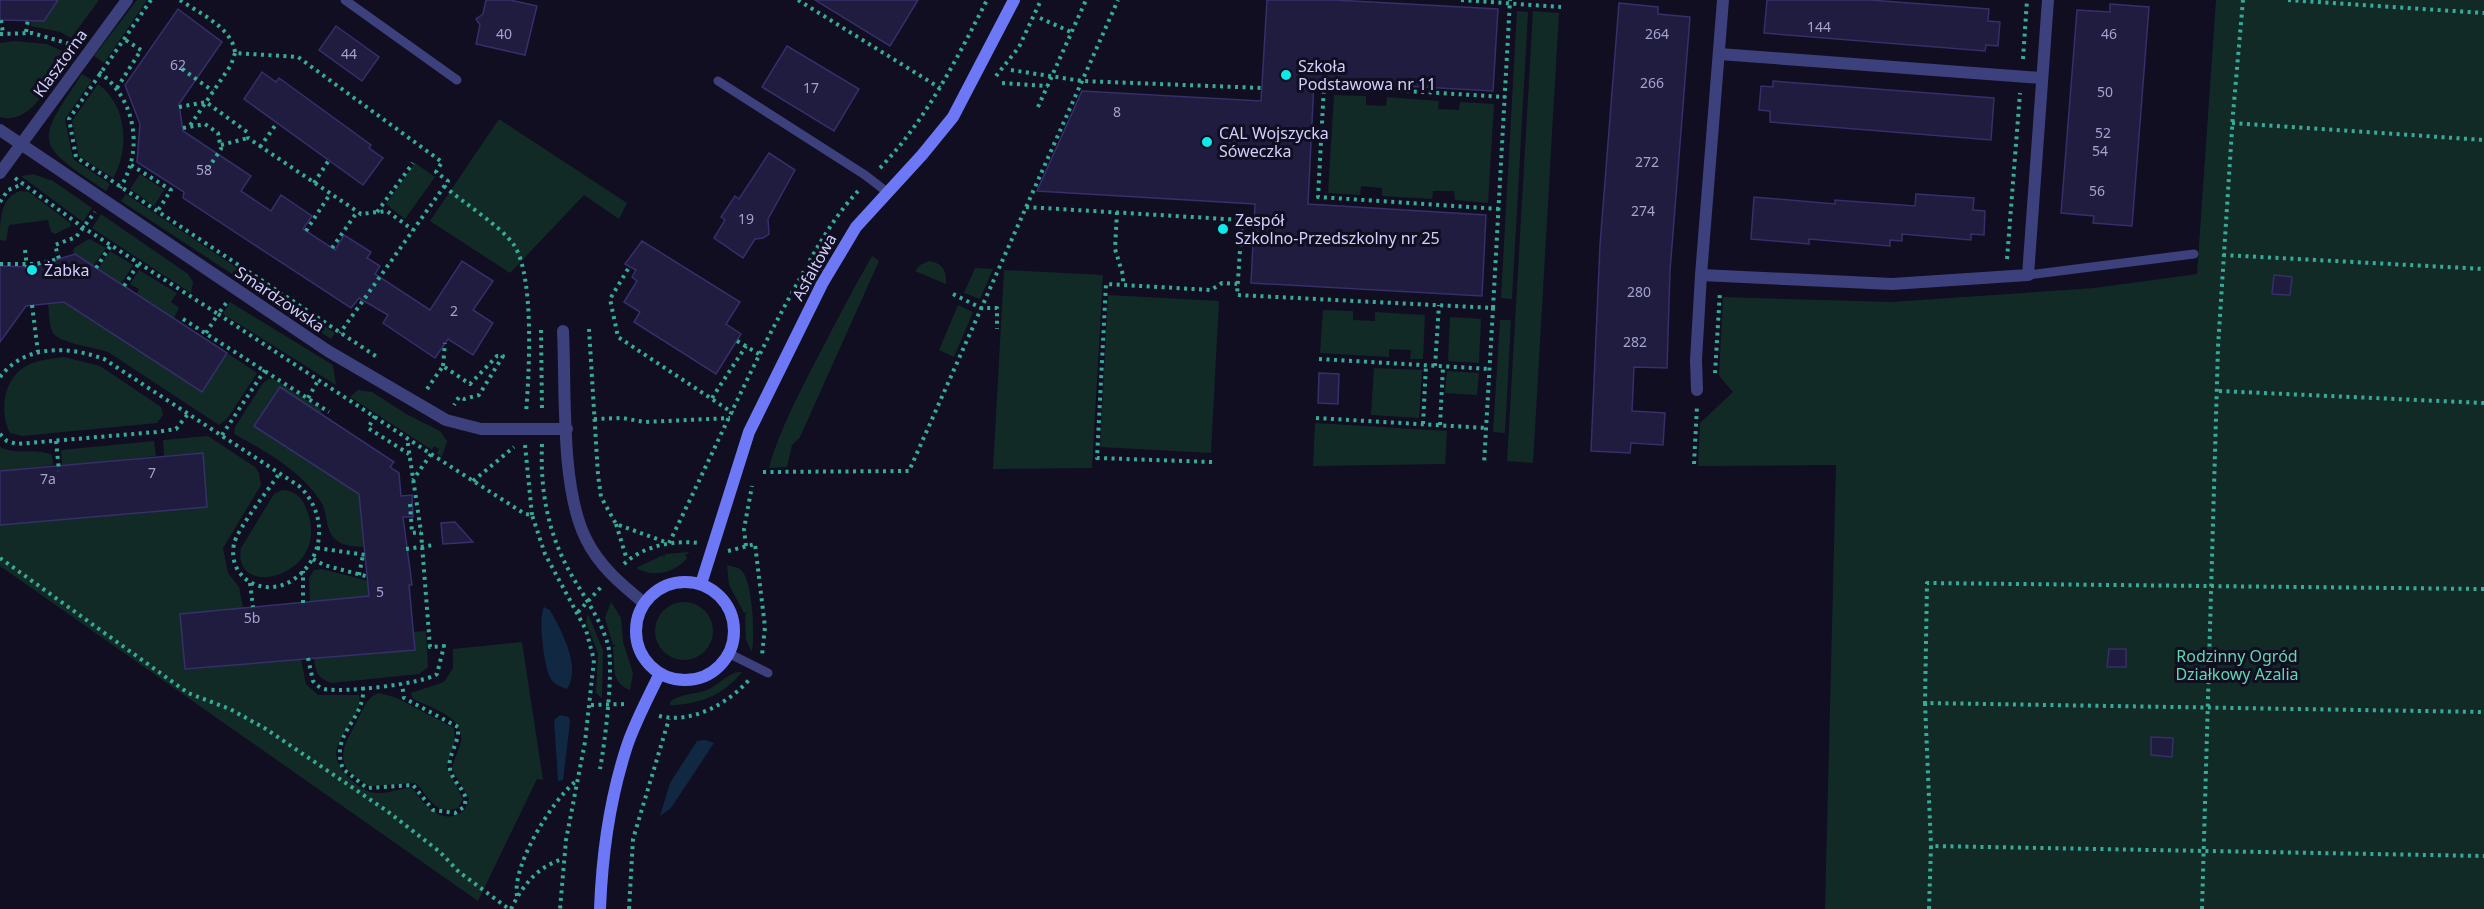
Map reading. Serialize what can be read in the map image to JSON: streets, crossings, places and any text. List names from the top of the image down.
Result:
{
  "streets": {
    "street": ["Klasztorna", "Asfaltowa", "Smardzowska"]
  },
  "crossings": [
    ["Klasztorna", "Smardzowska"]
  ],
  "parks": ["Rodzinny Ogród Działkowy Azalia"],
  "places": [
    "Szkoła Podstawowa nr 11",
    "CAL Wojszycka Sóweczka",
    "Zespół Szkolno-Przedszkolny nr 25",
    "Żabka"
  ],
  "house_numbers": [
    "144",
    "40",
    "264",
    "46",
    "44",
    "62",
    "266",
    "17",
    "50",
    "8",
    "52",
    "54",
    "272",
    "58",
    "56",
    "274",
    "19",
    "280",
    "2",
    "282",
    "7",
    "7a",
    "5",
    "5b"
  ]
}
